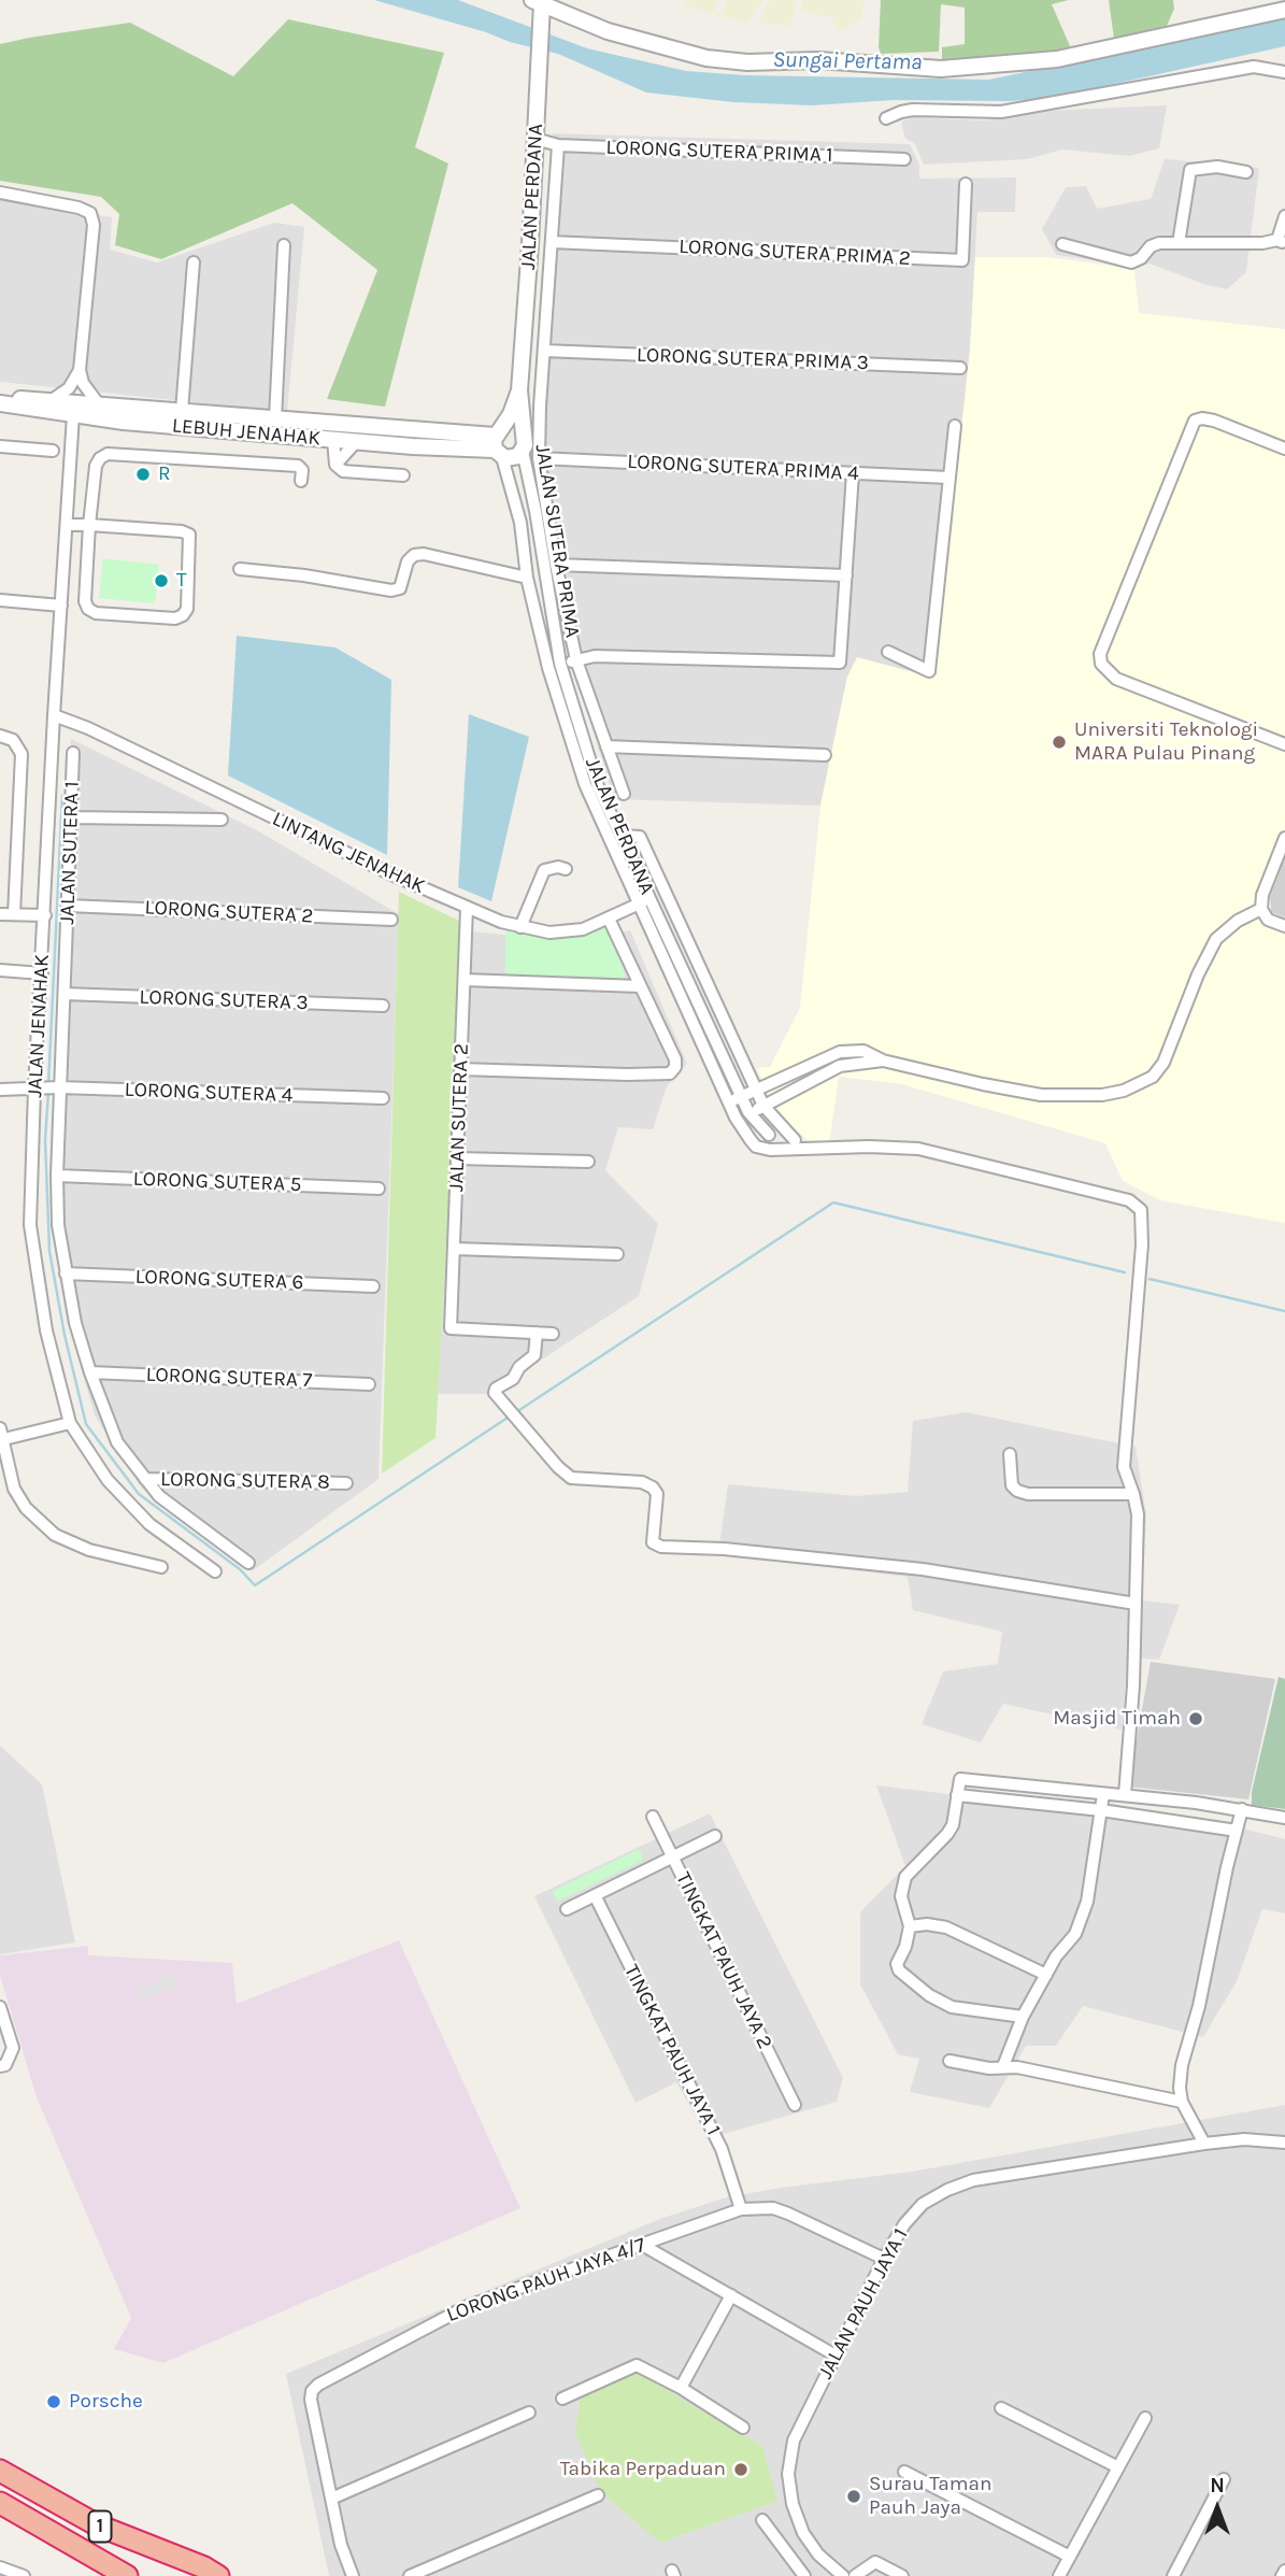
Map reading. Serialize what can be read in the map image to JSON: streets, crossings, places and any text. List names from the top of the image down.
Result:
{
  "streets": {
    "highway": ["1"],
    "street": [
      "LORONG SUTERA PRIMA 1",
      "JALAN PERDANA",
      "LORONG SUTERA PRIMA 2",
      "LORONG SUTERA PRIMA 3",
      "LEBUH JENAHAK",
      "LORONG SUTERA PRIMA 4",
      "JALAN SUTERA PRIMA",
      "JALAN SUTERA 1",
      "LINTANG JENAHAK",
      "LORONG SUTERA 2",
      "LORONG SUTERA 3",
      "JALAN JENAHAK",
      "LORONG SUTERA 4",
      "JALAN SUTERA 2",
      "LORONG SUTERA 5",
      "LORONG SUTERA 6",
      "LORONG SUTERA 7",
      "LORONG SUTERA 8",
      "TINGKAT PAUH JAYA 2",
      "TINGKAT PAUH JAYA 1",
      "LORONG PAUH JAYA 4/7",
      "JALAN PAUH JAYA 1"
    ]
  },
  "crossings": [
    ["LORONG SUTERA PRIMA 1", "JALAN PERDANA"],
    ["LORONG SUTERA PRIMA 1", "JALAN SUTERA PRIMA"],
    ["JALAN PERDANA", "LEBUH JENAHAK"],
    ["JALAN PERDANA", "LINTANG JENAHAK"],
    ["LORONG SUTERA PRIMA 2", "JALAN SUTERA PRIMA"],
    ["LORONG SUTERA PRIMA 3", "JALAN SUTERA PRIMA"],
    ["LEBUH JENAHAK", "JALAN JENAHAK"],
    ["LORONG SUTERA PRIMA 4", "JALAN SUTERA PRIMA"],
    ["JALAN SUTERA 1", "LORONG SUTERA 2"],
    ["JALAN SUTERA 1", "LORONG SUTERA 3"],
    ["JALAN SUTERA 1", "LORONG SUTERA 4"],
    ["JALAN SUTERA 1", "LORONG SUTERA 5"],
    ["JALAN SUTERA 1", "LORONG SUTERA 6"],
    ["JALAN SUTERA 1", "LORONG SUTERA 7"],
    ["JALAN SUTERA 1", "LORONG SUTERA 8"],
    ["LINTANG JENAHAK", "JALAN JENAHAK"],
    ["LINTANG JENAHAK", "JALAN SUTERA 2"],
    ["JALAN JENAHAK", "LORONG SUTERA 4"],
    ["TINGKAT PAUH JAYA 1", "LORONG PAUH JAYA 4/7"],
    ["LORONG PAUH JAYA 4/7", "JALAN PAUH JAYA 1"]
  ],
  "water": ["Sungai Pertama"],
  "places": [
    "R",
    "T",
    "Universiti Teknologi MARA Pulau Pinang",
    "Masjid Timah",
    "Porsche",
    "Tabika Perpaduan",
    "Surau Taman Pauh Jaya"
  ],
  "north": "top"
}
